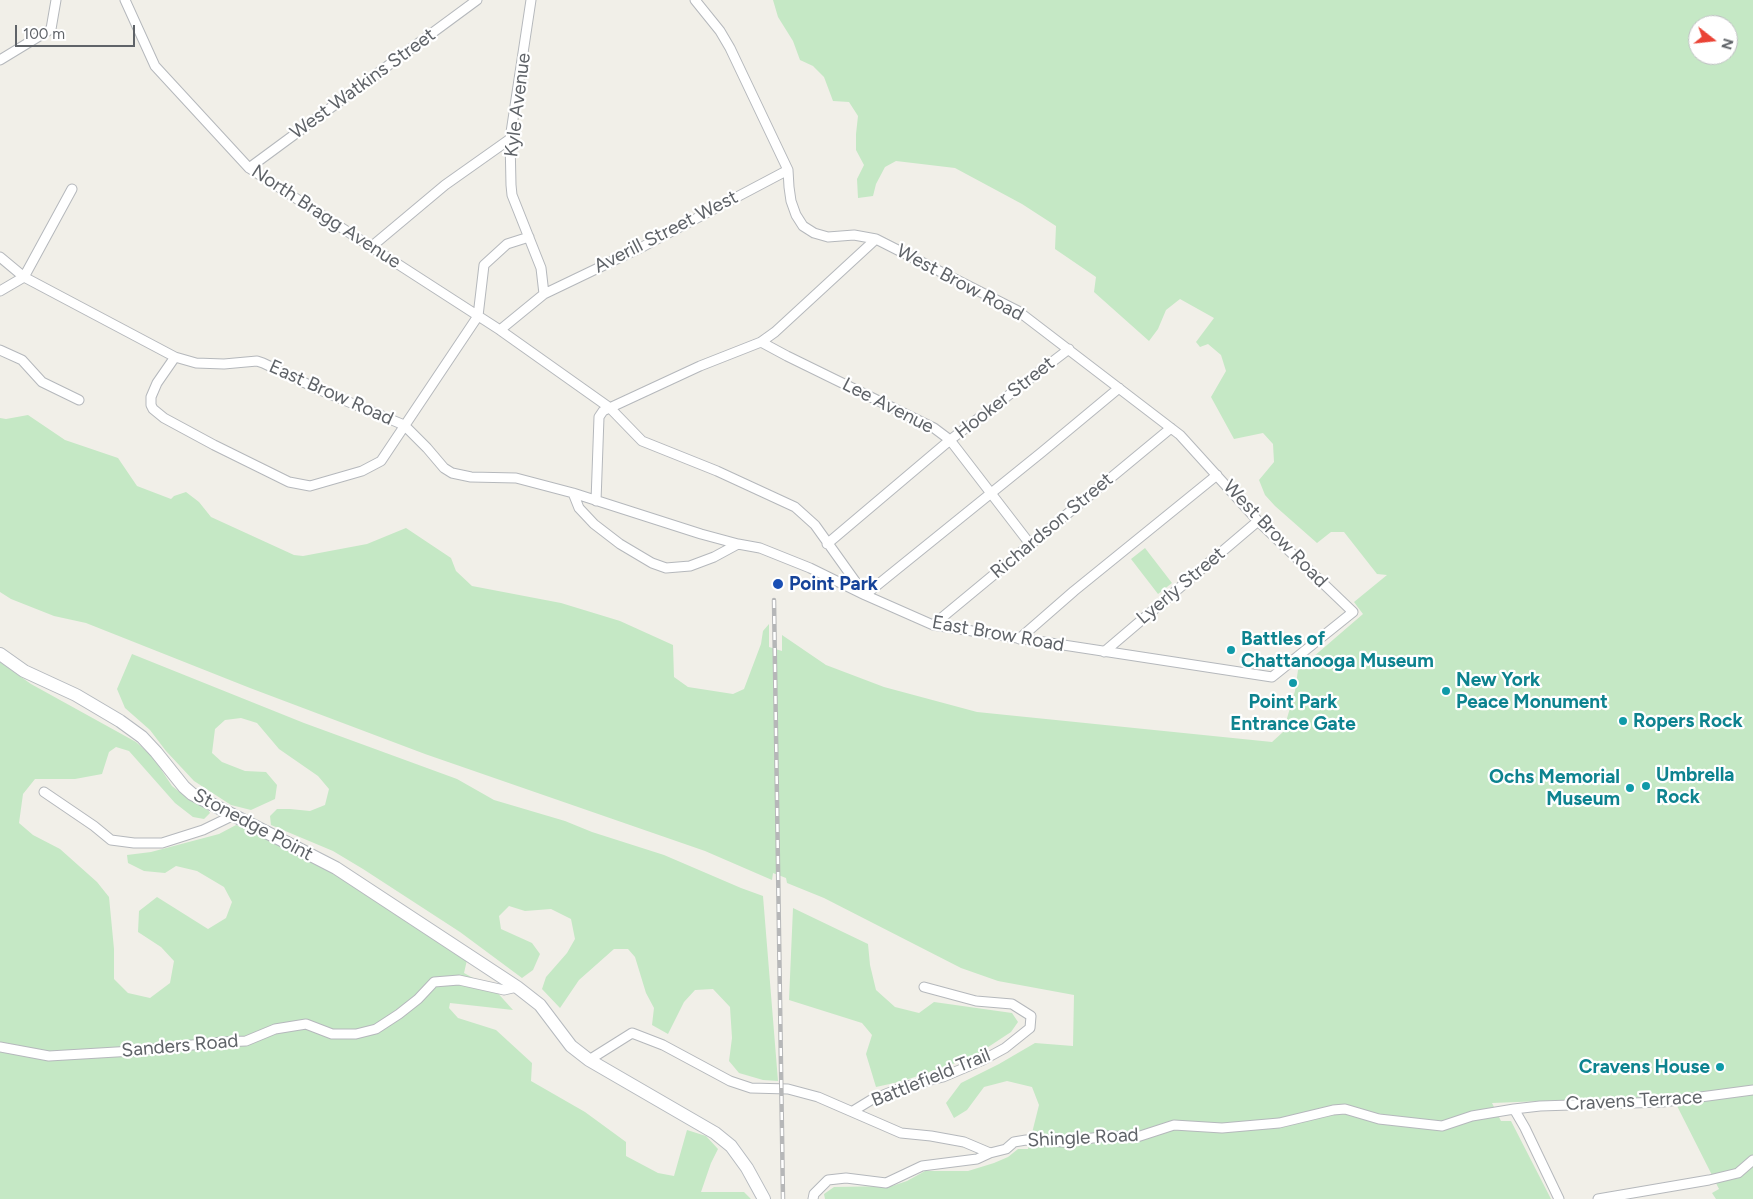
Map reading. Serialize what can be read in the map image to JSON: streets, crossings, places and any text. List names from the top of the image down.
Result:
{
  "streets": {
    "main road": ["Stonedge Point"],
    "street": [
      "West Watkins Street",
      "Kyle Avenue",
      "North Bragg Avenue",
      "Averill Street West",
      "West Brow Road",
      "East Brow Road",
      "Hooker Street",
      "Lee Avenue",
      "Richardson Street",
      "Lyerly Street",
      "Sanders Road",
      "Battlefield Trail",
      "Cravens Terrace",
      "Shingle Road"
    ]
  },
  "crossings": [
    ["West Watkins Street", "North Bragg Avenue"],
    ["Kyle Avenue", "Averill Street West"],
    ["North Bragg Avenue", "Averill Street West"],
    ["Averill Street West", "West Brow Road"],
    ["West Brow Road", "East Brow Road"],
    ["West Brow Road", "Hooker Street"],
    ["West Brow Road", "Richardson Street"],
    ["West Brow Road", "Lyerly Street"],
    ["East Brow Road", "Richardson Street"],
    ["East Brow Road", "Lyerly Street"],
    ["Hooker Street", "Lee Avenue"],
    ["Lee Avenue", "Richardson Street"],
    ["Stonedge Point", "Sanders Road"],
    ["Cravens Terrace", "Shingle Road"]
  ],
  "places": [
    "Point Park",
    "Battles of Chattanooga Museum",
    "Point Park Entrance Gate",
    "New York Peace Monument",
    "Ropers Rock",
    "Umbrella Rock",
    "Ochs Memorial Museum",
    "Cravens House"
  ],
  "scale_bar": "100 m",
  "north": "right"
}
